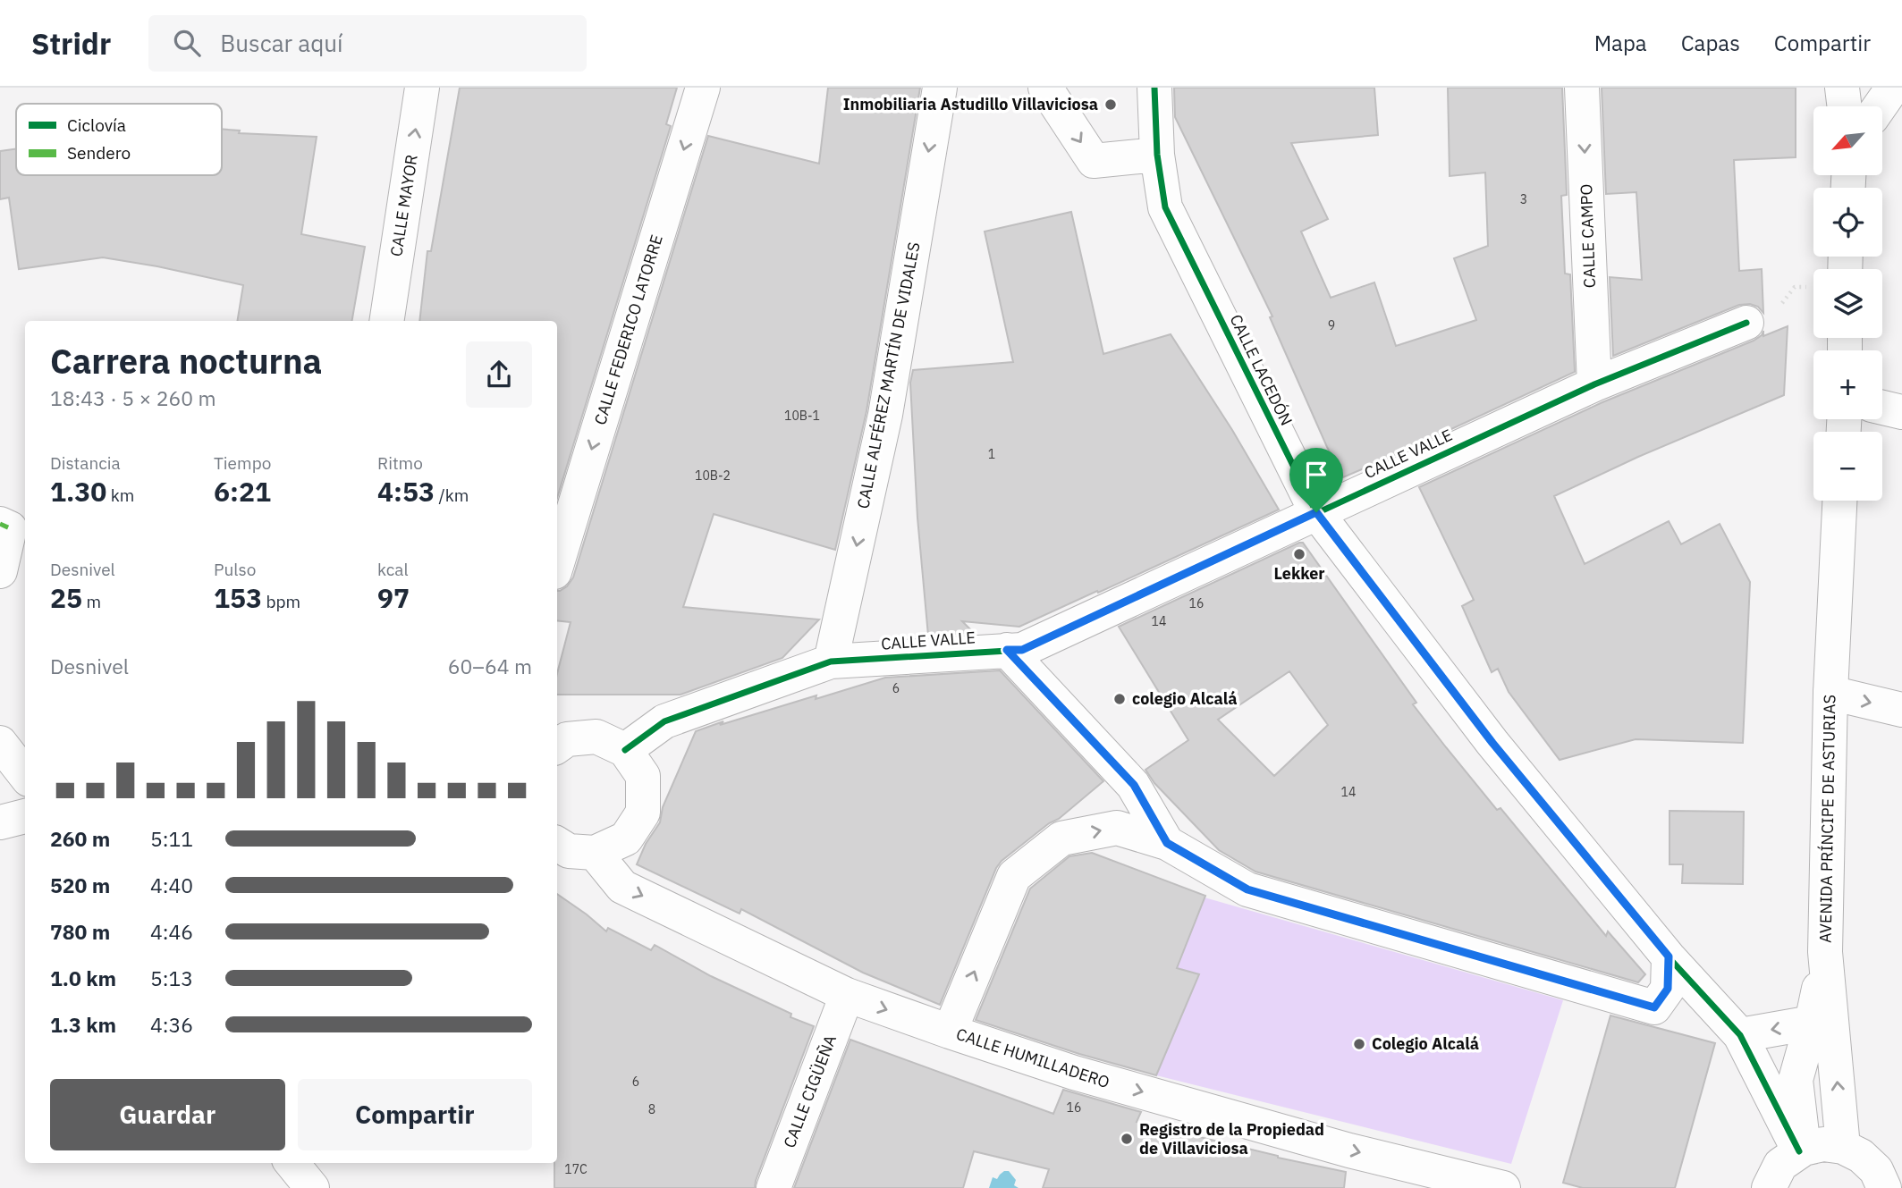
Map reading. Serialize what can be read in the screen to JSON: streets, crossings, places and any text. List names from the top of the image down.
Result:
{
  "streets": {
    "street": [
      "CALLE MAYOR",
      "CALLE CAMPO",
      "CALLE FEDERICO LATORRE",
      "CALLE LACEDÓN",
      "CALLE ALFÉREZ MARTÍN DE VIDALES",
      "CALLE VALLE",
      "AVENIDA PRÍNCIPE DE ASTURIAS",
      "CALLE HUMILLADERO",
      "CALLE CIGÜEÑA"
    ]
  },
  "crossings": [
    ["CALLE CAMPO", "CALLE VALLE"],
    ["CALLE LACEDÓN", "CALLE VALLE"],
    ["CALLE ALFÉREZ MARTÍN DE VIDALES", "CALLE VALLE"],
    ["CALLE HUMILLADERO", "CALLE CIGÜEÑA"]
  ],
  "one_way": [
    "CALLE MAYOR",
    "CALLE CAMPO",
    "CALLE FEDERICO LATORRE",
    "CALLE ALFÉREZ MARTÍN DE VIDALES",
    "CALLE HUMILLADERO"
  ],
  "places": [
    "Inmobiliaria Astudillo Villaviciosa",
    "Lekker",
    "colegio Alcalá",
    "Colegio Alcalá",
    "Registro de la Propiedad de Villaviciosa"
  ],
  "house_numbers": [
    "3",
    "9",
    "10B-1",
    "1",
    "10B-2",
    "16",
    "14",
    "6",
    "14",
    "6",
    "16",
    "8",
    "17C"
  ],
  "legend": ["Ciclovía", "Sendero"],
  "north": "bottom left",
  "page": {
    "header": "Stridr",
    "search": "Buscar aquí",
    "nav": ["Mapa", "Capas", "Compartir"],
    "map_buttons": ["+", "−"],
    "heading": ["Carrera nocturna", "18:43 · 5 × 260 m"],
    "stats": [
      ["Distancia", "1.30 km"],
      ["Tiempo", "6:21"],
      ["Ritmo", "4:53 /km"],
      ["Desnivel", "25 m"],
      ["Pulso", "153 bpm"],
      ["kcal", "97"]
    ],
    "chart": ["Desnivel", "60–64 m"],
    "list": [
      {
        "name": "260 m",
        "note": "5:11"
      },
      {
        "name": "520 m",
        "note": "4:40"
      },
      {
        "name": "780 m",
        "note": "4:46"
      },
      {
        "name": "1.0 km",
        "note": "5:13"
      },
      {
        "name": "1.3 km",
        "note": "4:36"
      }
    ],
    "buttons": ["Guardar", "Compartir"]
  }
}
